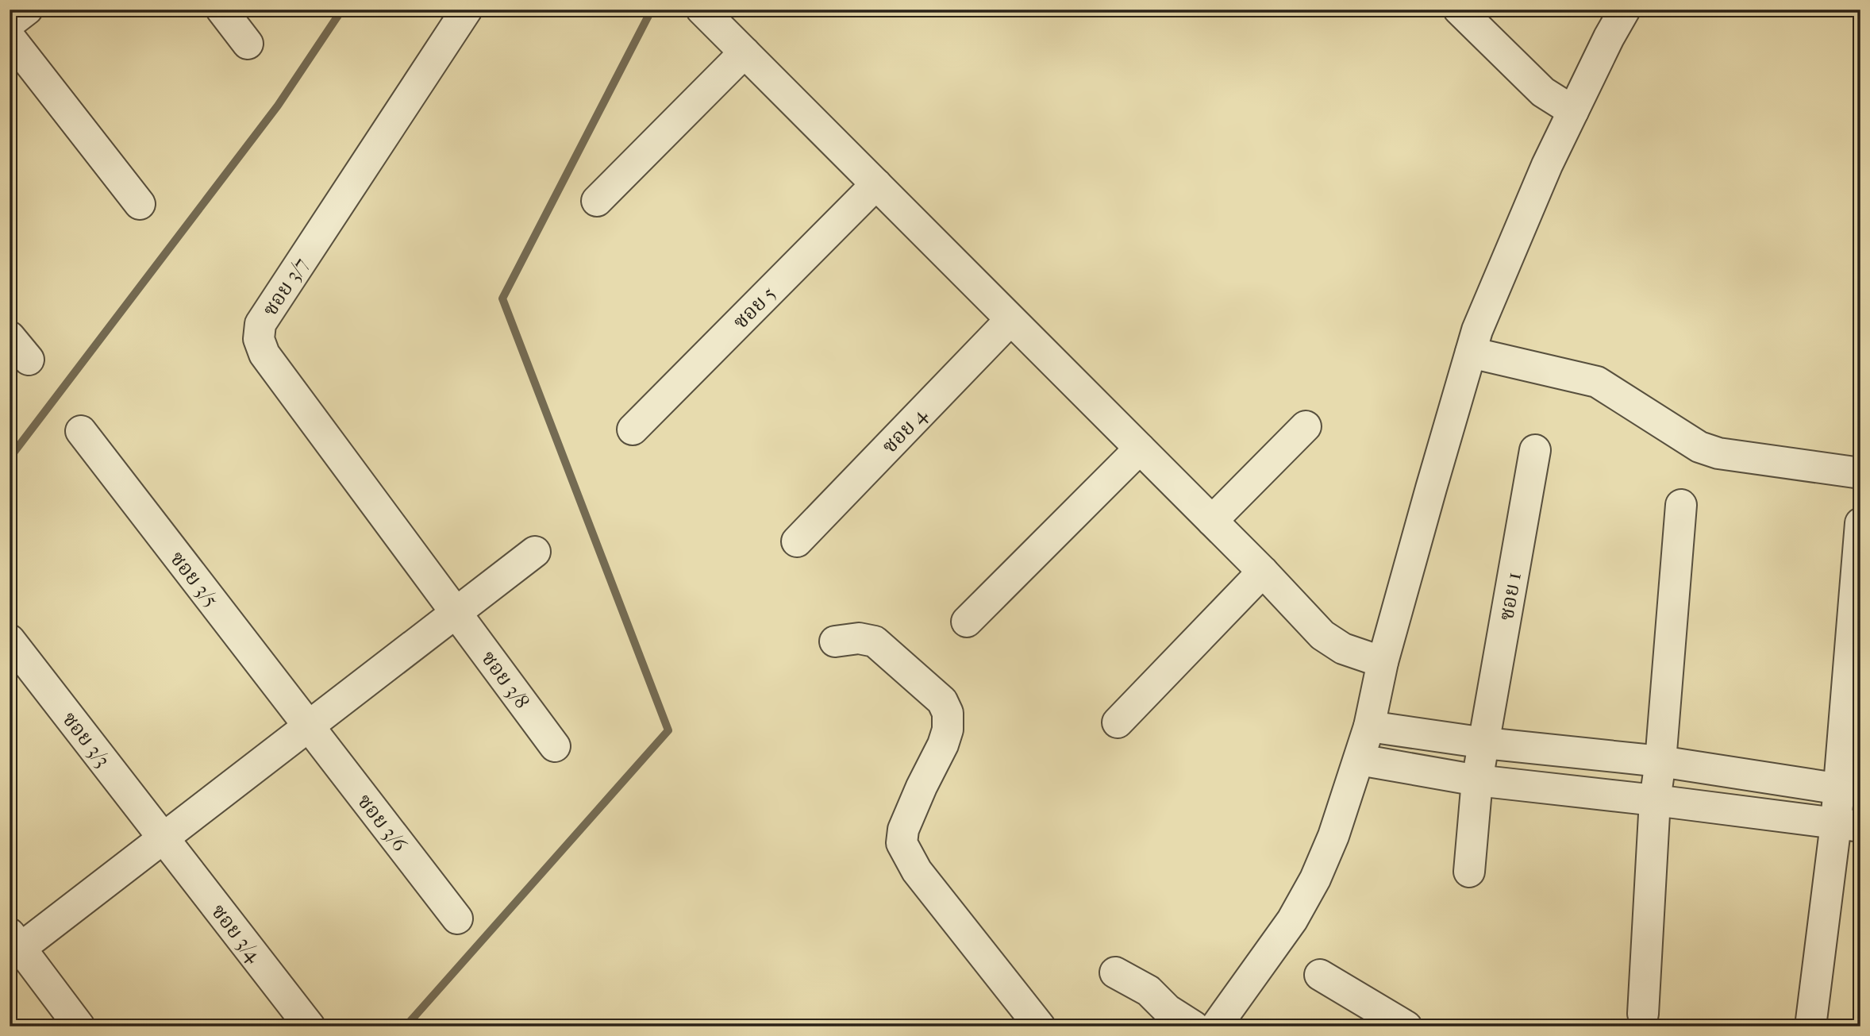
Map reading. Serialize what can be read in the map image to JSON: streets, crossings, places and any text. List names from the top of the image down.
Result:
{
  "streets": {
    "street": [
      "ซอย 3/7",
      "ซอย 5",
      "ซอย 4",
      "ซอย 3/5",
      "ซอย 1",
      "ซอย 3/8",
      "ซอย 3/3",
      "ซอย 3/6",
      "ซอย 3/4"
    ]
  },
  "crossings": [
    ["ซอย 3/7", "ซอย 3/8"],
    ["ซอย 3/5", "ซอย 3/6"],
    ["ซอย 3/3", "ซอย 3/4"]
  ]
}
